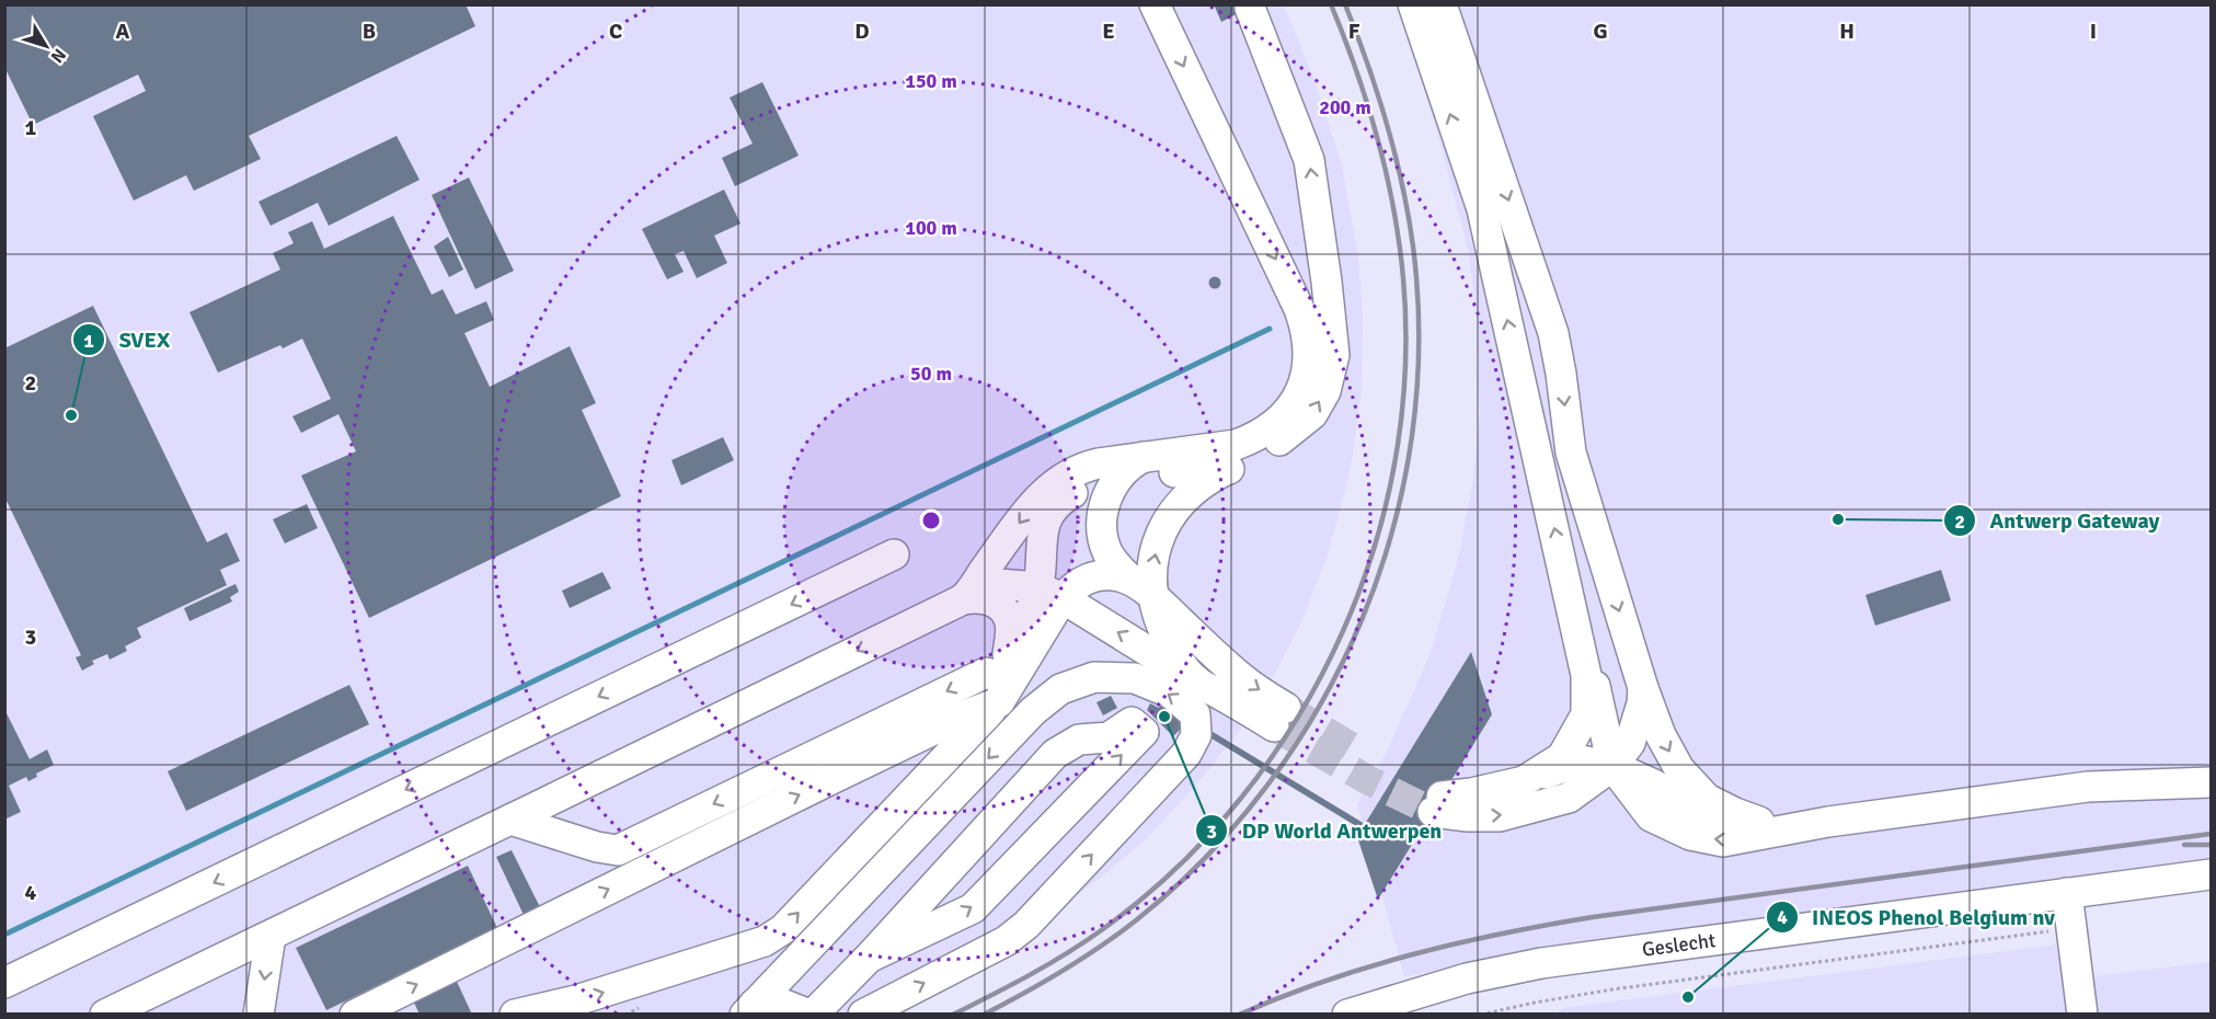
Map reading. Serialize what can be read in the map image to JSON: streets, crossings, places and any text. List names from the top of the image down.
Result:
{
  "streets": {
    "street": ["Geslecht"]
  },
  "places": [
    "SVEX",
    "Antwerp Gateway",
    "DP World Antwerpen",
    "INEOS Phenol Belgium nv"
  ],
  "north": "bottom right",
  "grid": {
    "columns": [
      "A",
      "B",
      "C",
      "D",
      "E",
      "F",
      "G",
      "H",
      "I"
    ],
    "rows": [
      "1",
      "2",
      "3",
      "4"
    ]
  },
  "rings": [
    "150 m",
    "200 m",
    "100 m",
    "50 m"
  ]
}
